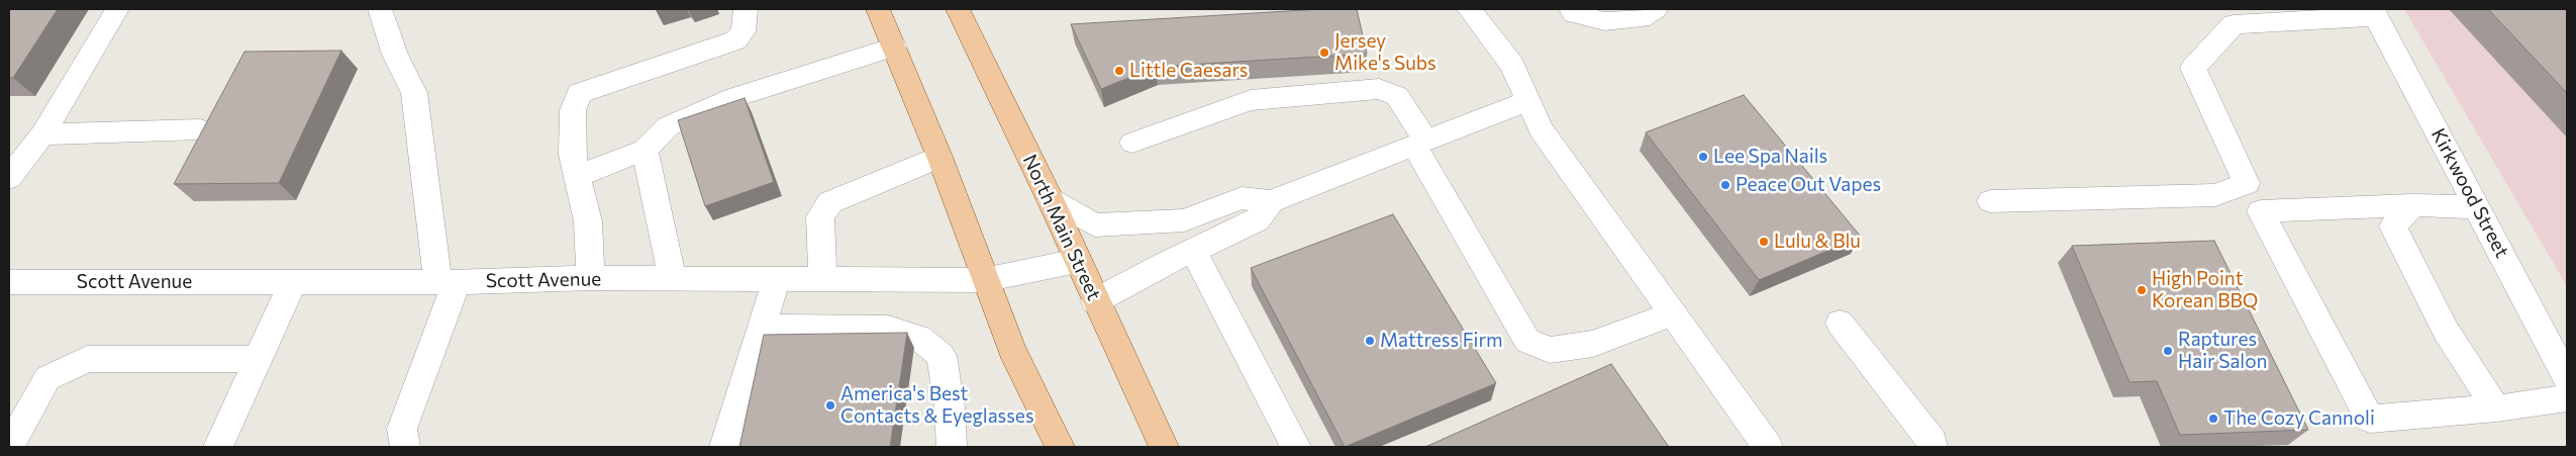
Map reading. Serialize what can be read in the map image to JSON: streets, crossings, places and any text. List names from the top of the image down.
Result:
{
  "streets": {
    "main road": ["North Main Street"],
    "street": ["Kirkwood Street", "Scott Avenue"]
  },
  "crossings": [
    ["North Main Street", "Scott Avenue"]
  ],
  "places": [
    "Jersey Mike's Subs",
    "Little Caesars",
    "Lee Spa Nails",
    "Peace Out Vapes",
    "Lulu & Blu",
    "High Point Korean BBQ",
    "Mattress Firm",
    "Raptures Hair Salon",
    "America's Best Contacts & Eyeglasses",
    "The Cozy Cannoli"
  ]
}
